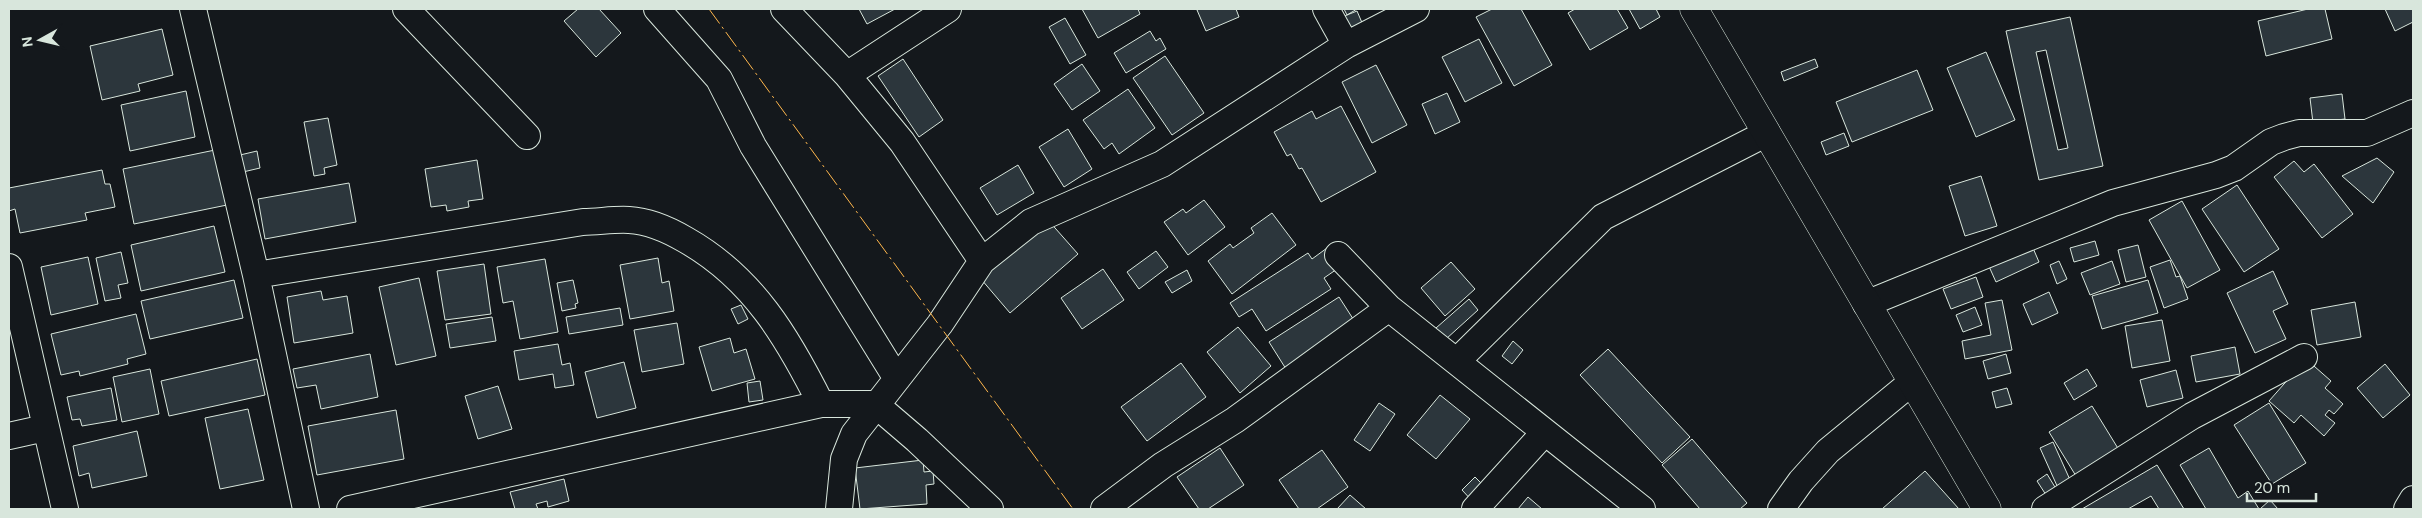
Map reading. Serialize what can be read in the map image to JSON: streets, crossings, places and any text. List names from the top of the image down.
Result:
{
  "scale_bar": "20 m",
  "north": "left"
}
